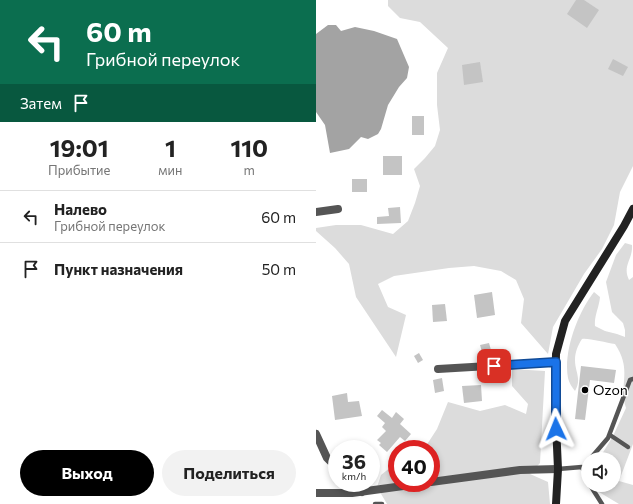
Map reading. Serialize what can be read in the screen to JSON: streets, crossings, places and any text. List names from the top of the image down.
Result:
{
  "places": ["Ozon"],
  "page": {
    "turn": ["60 m", "Грибной переулок"],
    "then": "Затем",
    "eta": [
      "19:01",
      "Прибытие",
      "1",
      "мин",
      "110",
      "m"
    ],
    "list": [
      {
        "name": "Налево",
        "note": "Грибной переулок",
        "value": "60 m"
      },
      {
        "name": "Пункт назначения",
        "value": "50 m"
      }
    ],
    "speed": "36 km/h",
    "limit": "40",
    "buttons": ["Выход", "Поделиться"]
  }
}
